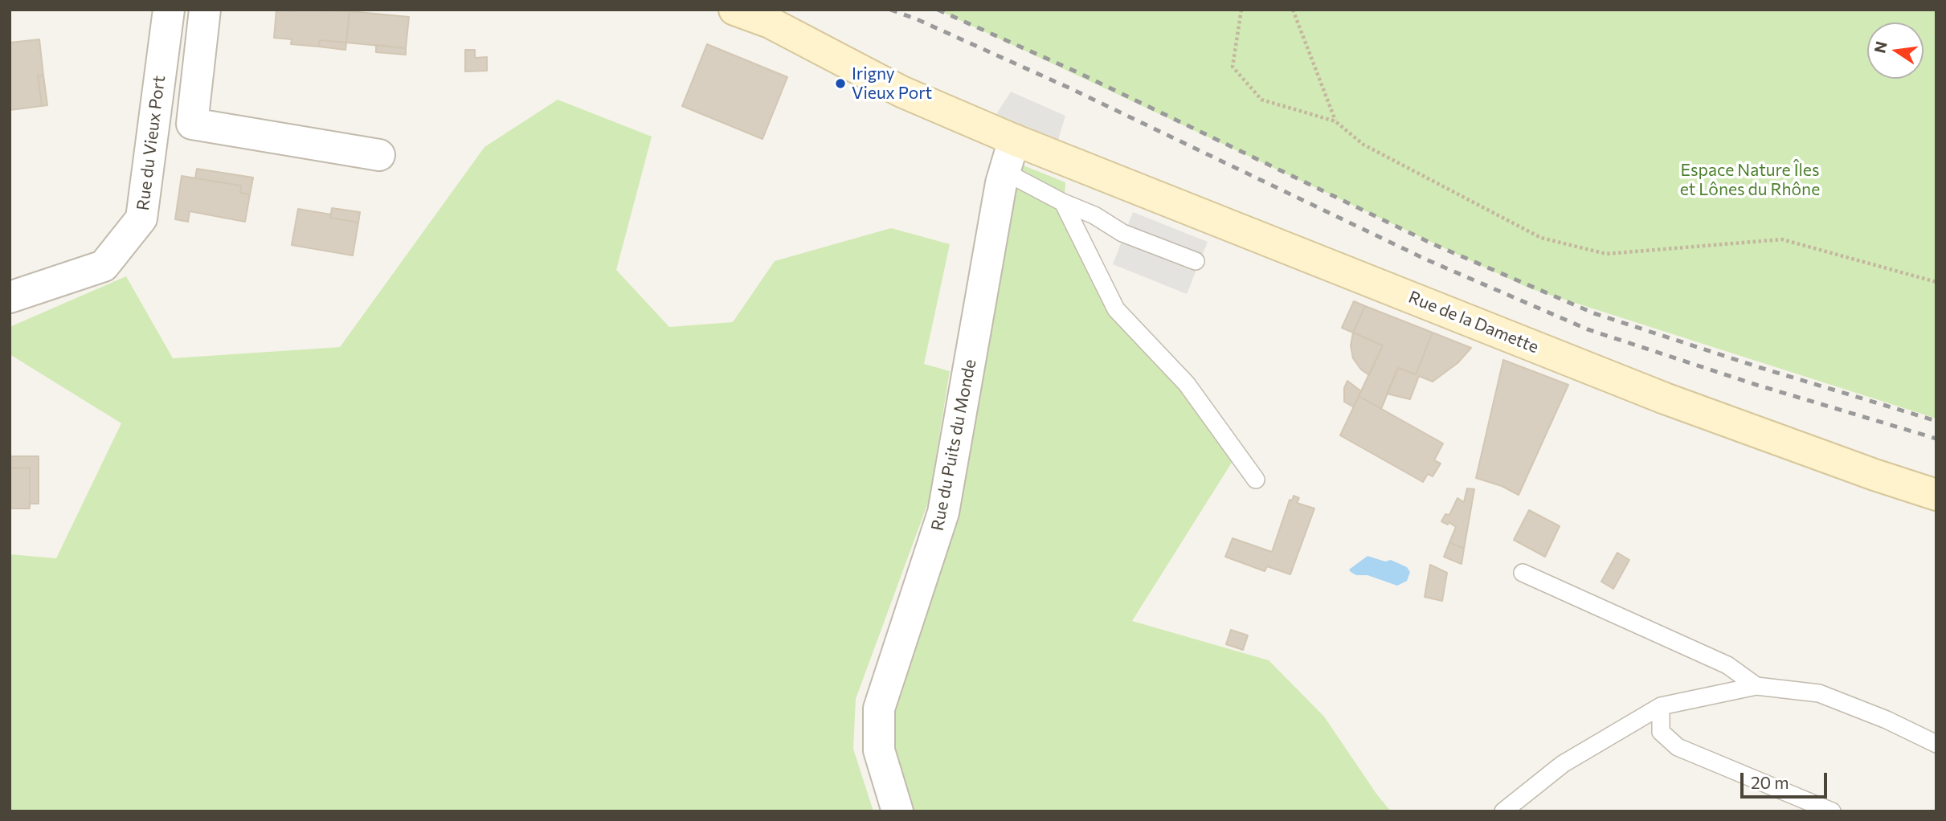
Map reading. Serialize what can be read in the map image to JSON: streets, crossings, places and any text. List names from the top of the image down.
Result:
{
  "streets": {
    "main road": ["Rue de la Damette"],
    "street": ["Rue du Vieux Port", "Rue du Puits du Monde"]
  },
  "crossings": [
    ["Rue de la Damette", "Rue du Puits du Monde"]
  ],
  "parks": ["Espace Nature Îles et Lônes du Rhône"],
  "places": ["Irigny Vieux Port"],
  "scale_bar": "20 m",
  "north": "left"
}
